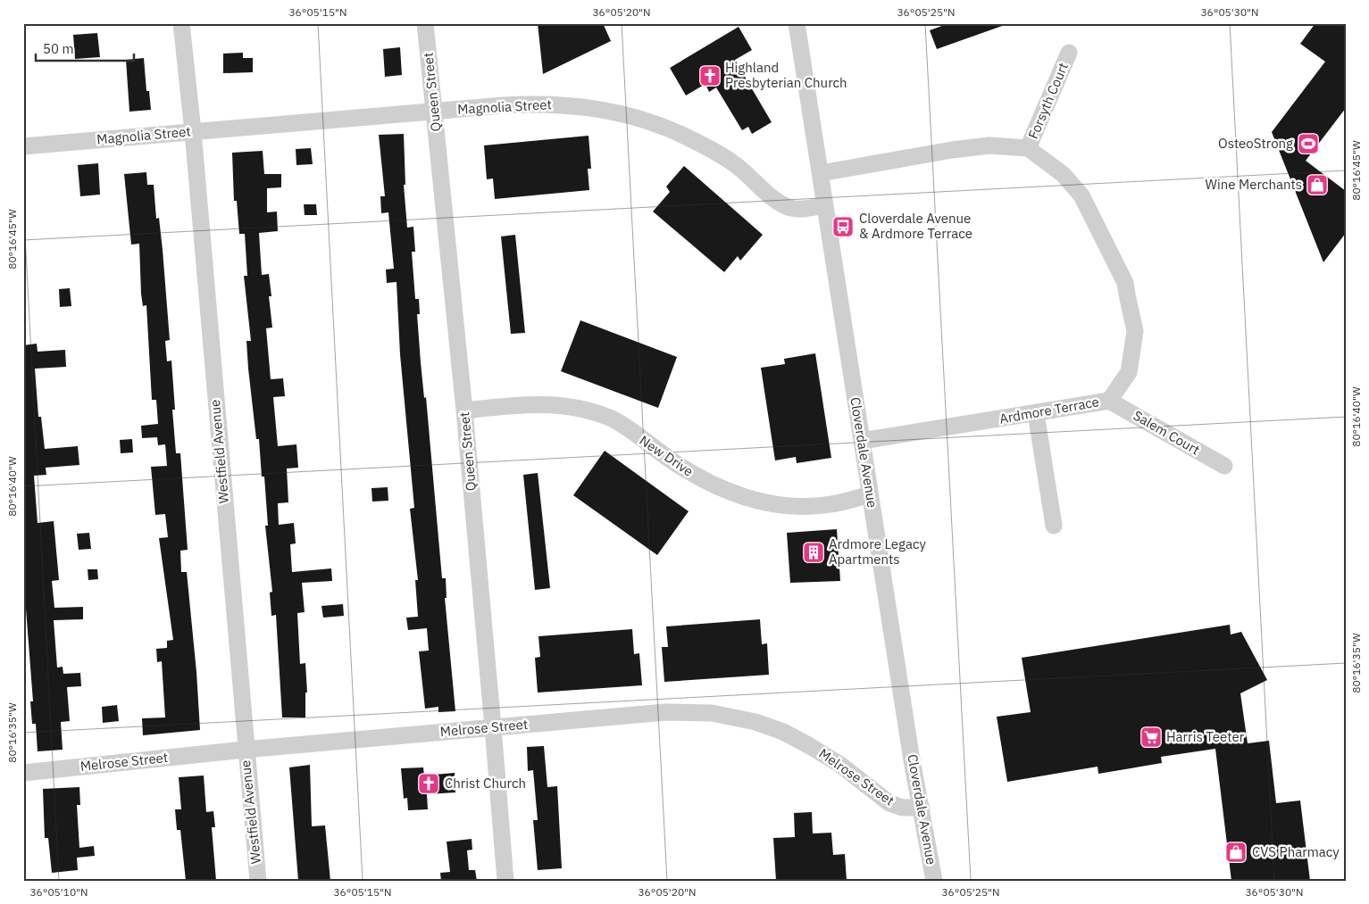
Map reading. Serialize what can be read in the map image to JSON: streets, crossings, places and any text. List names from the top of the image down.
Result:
{
  "streets": {
    "street": [
      "Queen Street",
      "Forsyth Court",
      "Magnolia Street",
      "Ardmore Terrace",
      "Salem Court",
      "Westfield Avenue",
      "Cloverdale Avenue",
      "New Drive",
      "Melrose Street"
    ]
  },
  "crossings": [
    ["Queen Street", "Magnolia Street"],
    ["Queen Street", "New Drive"],
    ["Queen Street", "Melrose Street"],
    ["Forsyth Court", "Ardmore Terrace"],
    ["Magnolia Street", "Westfield Avenue"],
    ["Magnolia Street", "Cloverdale Avenue"],
    ["Ardmore Terrace", "Salem Court"],
    ["Ardmore Terrace", "Cloverdale Avenue"],
    ["Westfield Avenue", "Melrose Street"],
    ["Cloverdale Avenue", "New Drive"],
    ["Cloverdale Avenue", "Melrose Street"]
  ],
  "places": {
    "church": ["Highland Presbyterian Church", "Christ Church"],
    "sports": ["OsteoStrong"],
    "shop": ["Wine Merchants", "CVS Pharmacy"],
    "bus stop": ["Cloverdale Avenue & Ardmore Terrace"],
    "building": ["Ardmore Legacy Apartments"],
    "supermarket": ["Harris Teeter"]
  },
  "scale_bar": "50 m",
  "coordinates": [
    "36°05'15\"N",
    "36°05'20\"N",
    "36°05'25\"N",
    "36°05'30\"N",
    "80°16'45\"W",
    "80°16'40\"W",
    "80°16'35\"W",
    "36°05'10\"N"
  ]
}
